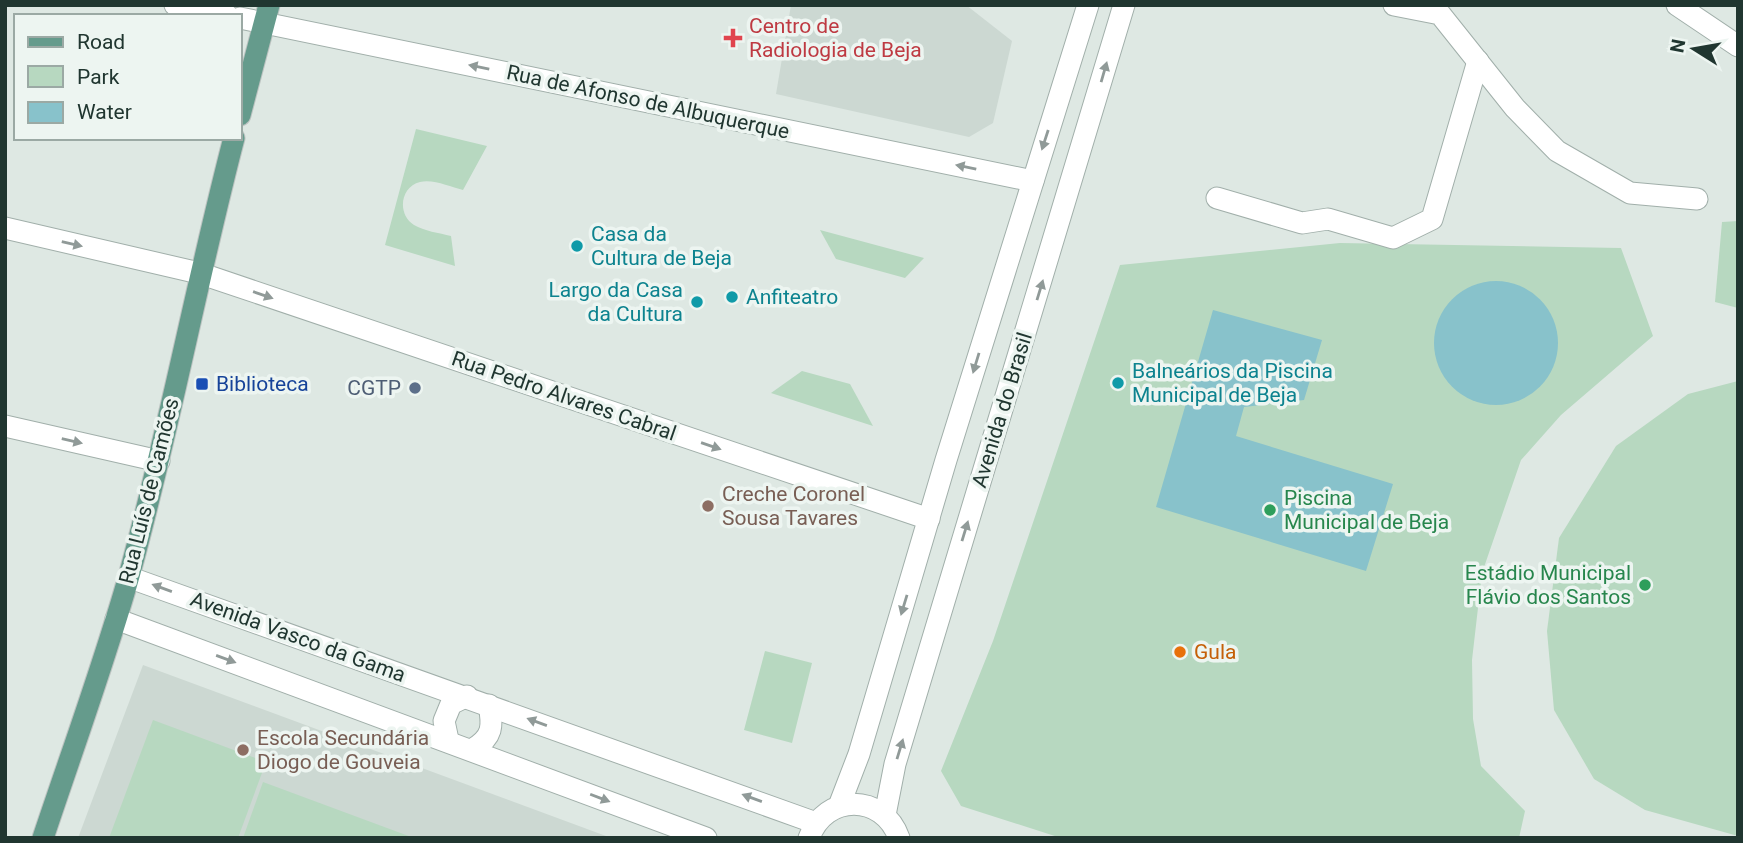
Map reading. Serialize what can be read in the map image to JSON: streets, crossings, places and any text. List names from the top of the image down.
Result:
{
  "streets": {
    "main road": ["Rua Luís de Camões"],
    "street": [
      "Rua de Afonso de Albuquerque",
      "Rua Pedro Alvares Cabral",
      "Avenida do Brasil",
      "Avenida Vasco da Gama"
    ]
  },
  "crossings": [
    ["Rua de Afonso de Albuquerque", "Avenida do Brasil"],
    ["Rua Pedro Alvares Cabral", "Avenida do Brasil"],
    ["Rua Pedro Alvares Cabral", "Rua Luís de Camões"],
    ["Rua Luís de Camões", "Avenida Vasco da Gama"]
  ],
  "one_way": ["Rua de Afonso de Albuquerque", "Rua Pedro Alvares Cabral"],
  "places": {
    "health": ["Centro de Radiologia de Beja"],
    "other": [
      "Casa da Cultura de Beja",
      "Anfiteatro",
      "Largo da Casa da Cultura",
      "Balneários da Piscina Municipal de Beja",
      "CGTP",
      "Creche Coronel Sousa Tavares",
      "Piscina Municipal de Beja",
      "Estádio Municipal Flávio dos Santos",
      "Gula",
      "Escola Secundária Diogo de Gouveia"
    ],
    "transit": ["Biblioteca"]
  },
  "legend": ["Road", "Park", "Water"],
  "north": "left"
}
